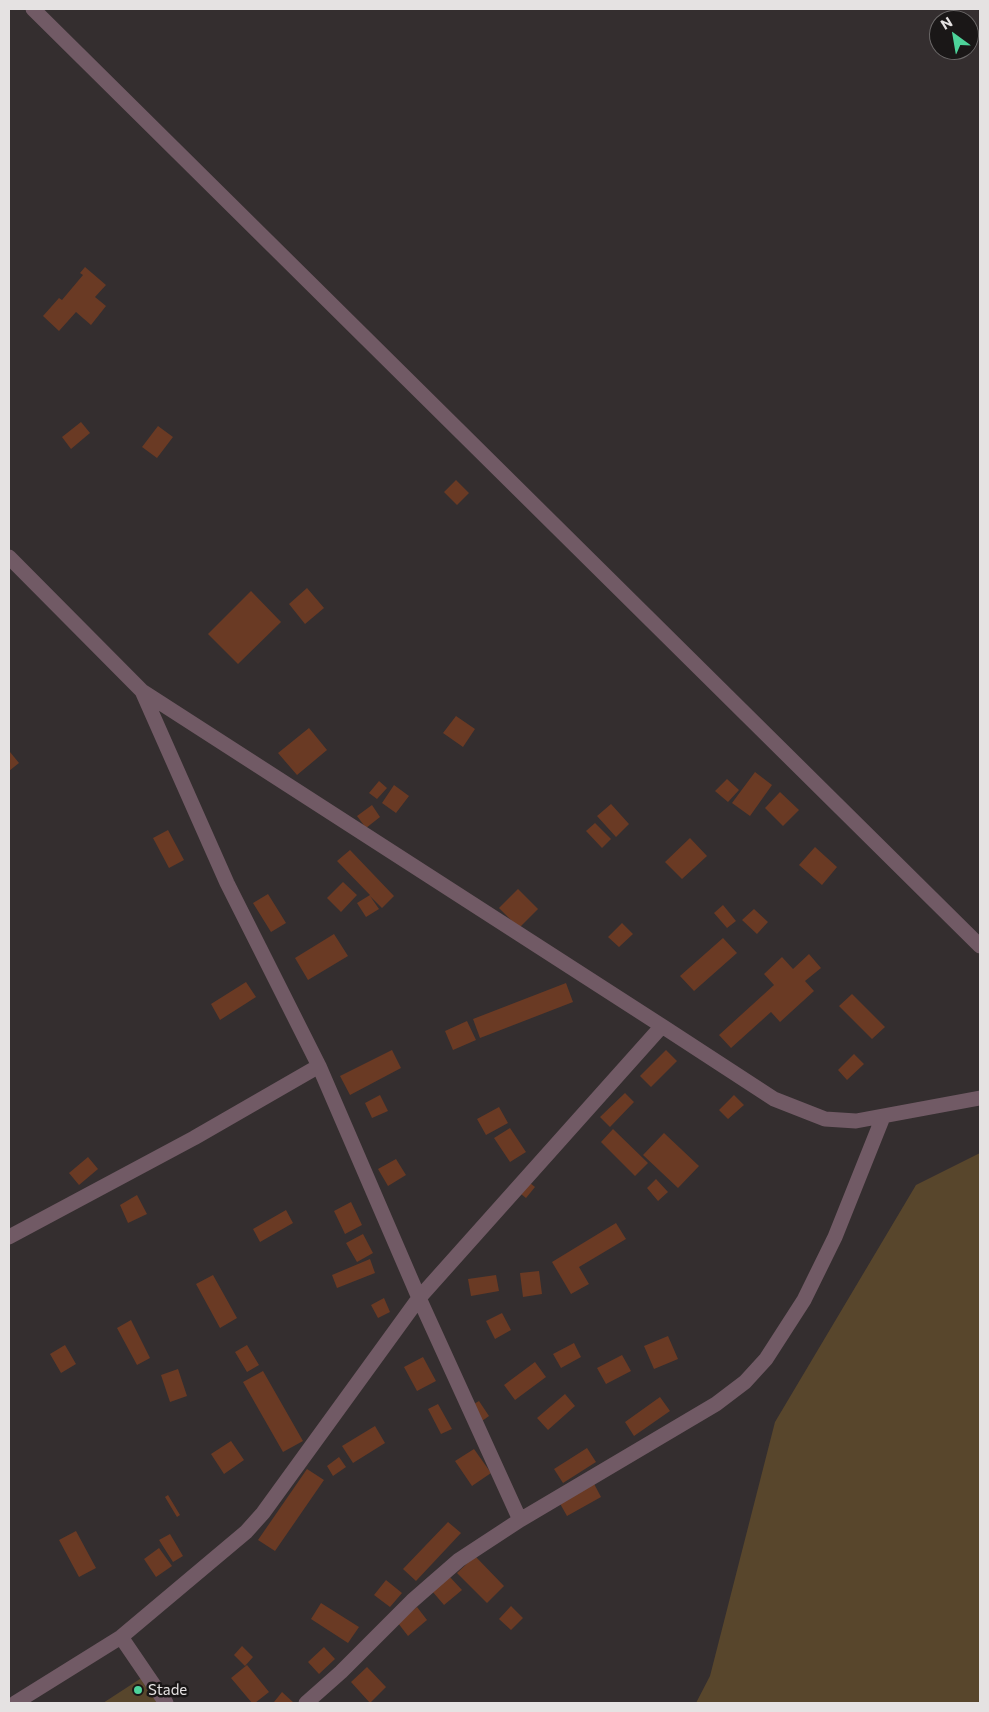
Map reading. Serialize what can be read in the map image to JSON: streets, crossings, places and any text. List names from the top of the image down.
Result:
{
  "places": ["Stade"],
  "north": "top left"
}
